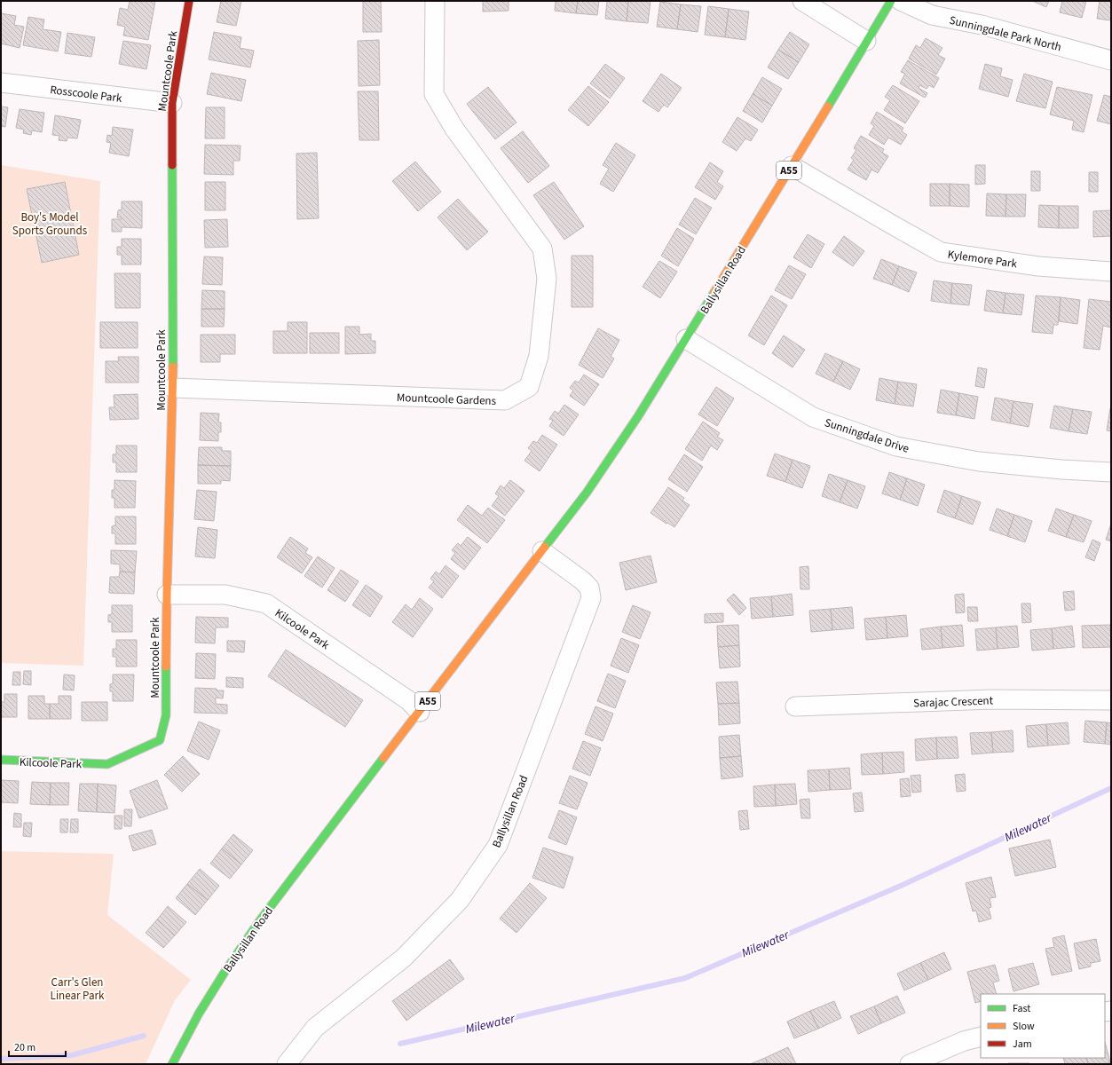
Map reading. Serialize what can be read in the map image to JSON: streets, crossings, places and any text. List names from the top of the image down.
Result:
{
  "streets": {
    "main road": [
      "Mountcoole Park",
      "A55",
      "Ballysillan Road",
      "Kilcoole Park"
    ],
    "street": [
      "Sunningdale Park North",
      "Rosscoole Park",
      "Kylemore Park",
      "Mountcoole Gardens",
      "Sunningdale Drive",
      "Sarajac Crescent"
    ]
  },
  "crossings": [
    ["Mountcoole Park", "Rosscoole Park"],
    ["Mountcoole Park", "Mountcoole Gardens"],
    ["Mountcoole Park", "Kilcoole Park"],
    ["Kylemore Park", "Ballysillan Road"],
    ["Ballysillan Road", "Sunningdale Drive"],
    ["Ballysillan Road", "Kilcoole Park"]
  ],
  "water": ["Milewater"],
  "parks": ["Boy's Model Sports Grounds", "Carr's Glen Linear Park"],
  "legend": ["Fast", "Slow", "Jam"],
  "scale_bar": "20 m"
}
